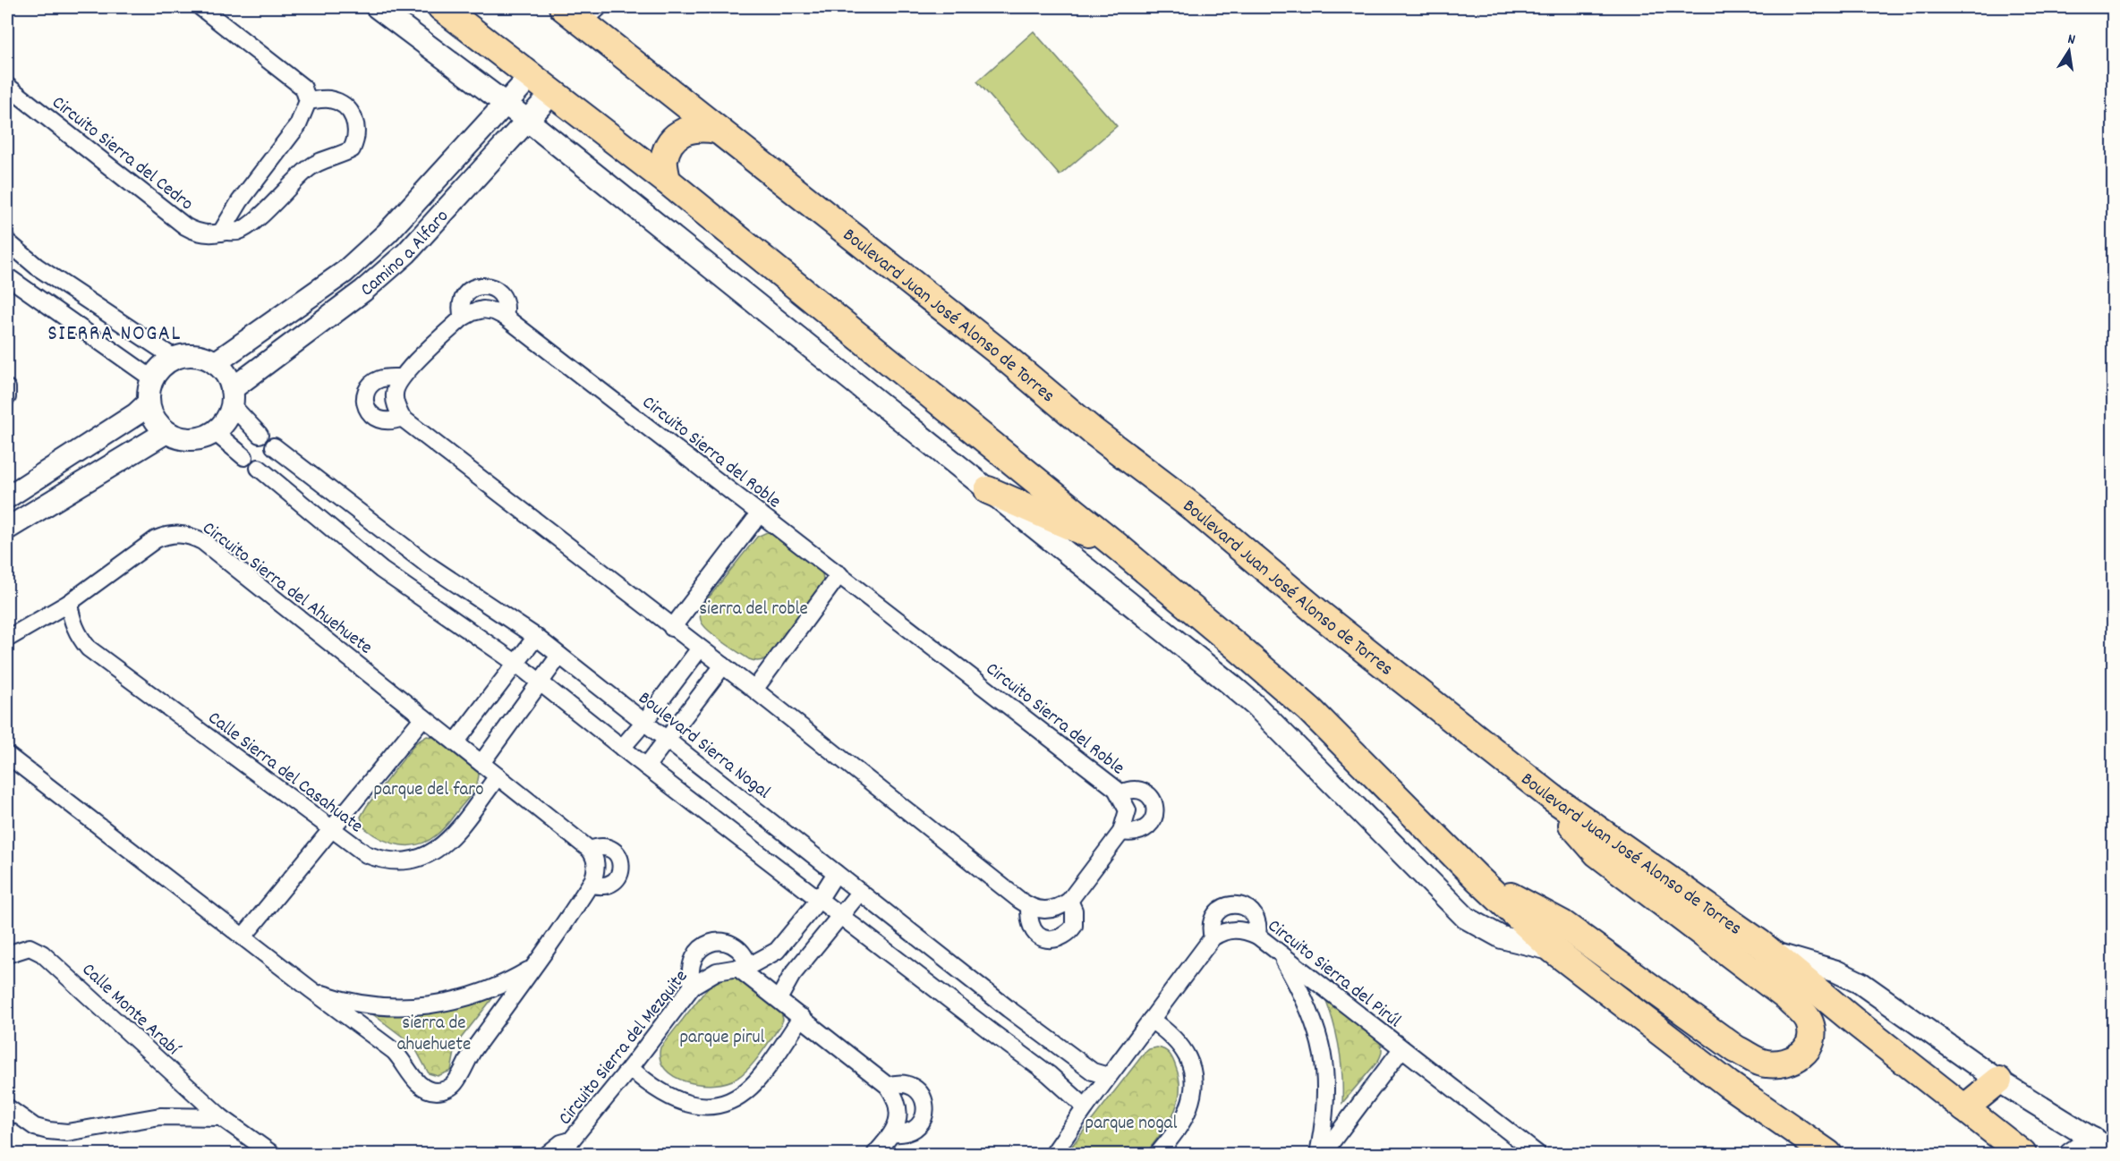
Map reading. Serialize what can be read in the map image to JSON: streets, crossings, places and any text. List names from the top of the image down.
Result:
{
  "streets": {
    "main road": ["Boulevard Juan José Alonso de Torres"],
    "street": [
      "Circuito Sierra del Cedro",
      "Camino a Alfaro",
      "Circuito Sierra del Roble",
      "Circuito Sierra del Ahuehuete",
      "Boulevard Sierra Nogal",
      "Calle Sierra del Casahuate",
      "Circuito Sierra del Pirúl",
      "Calle Monte Arabí",
      "Circuito Sierra del Mezquite"
    ]
  },
  "crossings": [
    ["Circuito Sierra del Ahuehuete", "Calle Sierra del Casahuate"],
    ["Boulevard Sierra Nogal", "Circuito Sierra del Mezquite"]
  ],
  "districts": ["SIERRA NOGAL"],
  "parks": [
    "sierra del roble",
    "parque del faro",
    "sierra de ahuehuete",
    "parque pirul",
    "parque nogal"
  ],
  "north": "top"
}
